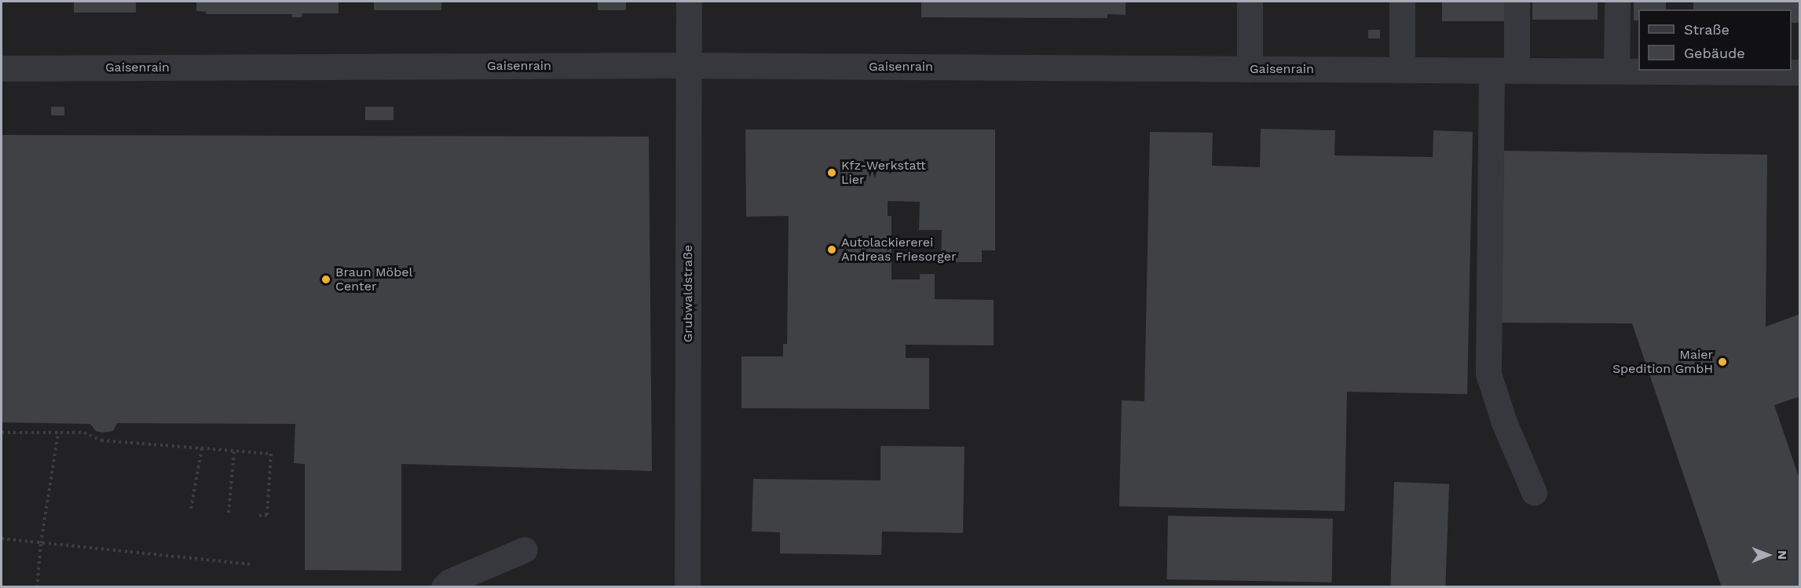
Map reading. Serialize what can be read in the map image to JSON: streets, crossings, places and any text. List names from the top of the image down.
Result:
{
  "streets": {
    "street": ["Gaisenrain", "Grubwaldstraße"]
  },
  "crossings": [
    ["Gaisenrain", "Grubwaldstraße"]
  ],
  "places": [
    "Kfz-Werkstatt Lier",
    "Autolackiererei Andreas Friesorger",
    "Braun Möbel Center",
    "Maier Spedition GmbH"
  ],
  "legend": ["Straße", "Gebäude"],
  "north": "right"
}
